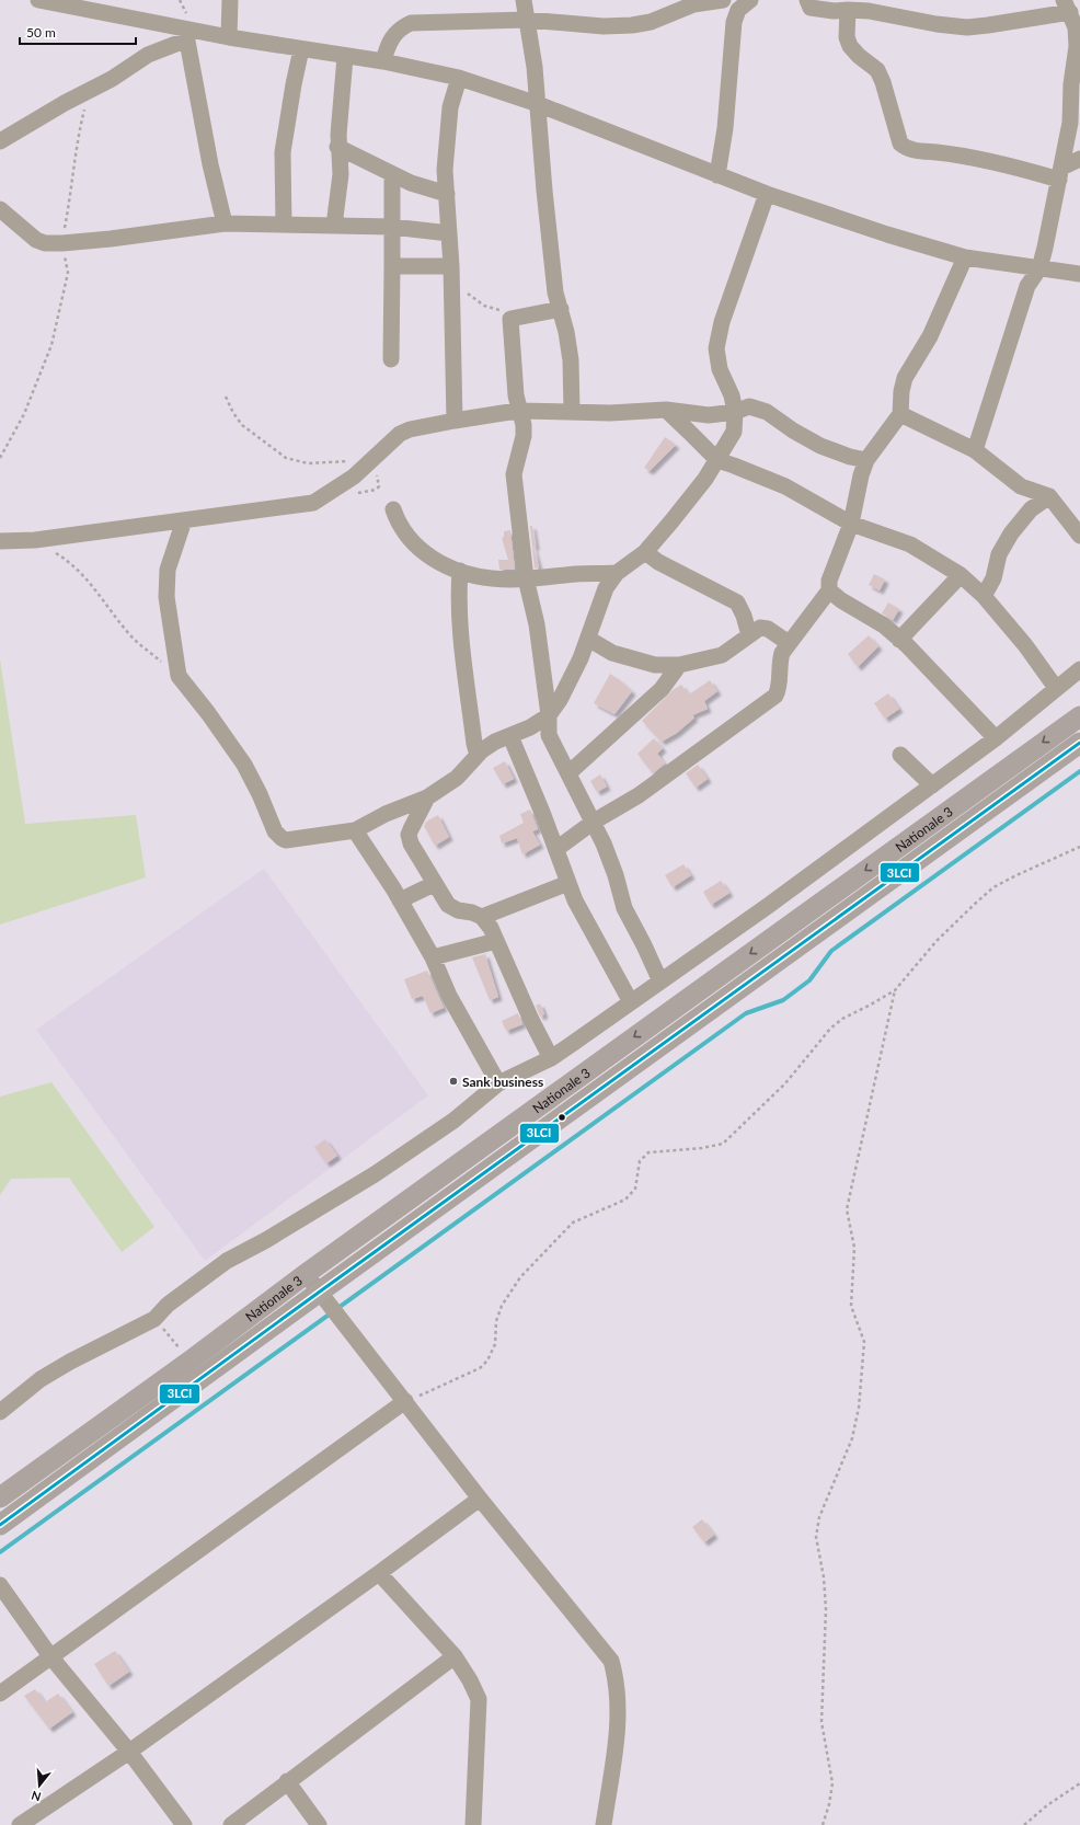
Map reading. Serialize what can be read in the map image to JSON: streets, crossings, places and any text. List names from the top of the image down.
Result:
{
  "streets": {
    "main road": ["Nationale 3"]
  },
  "places": ["Sank business"],
  "lines": ["transit line 3LCI"],
  "scale_bar": "50 m",
  "north": "bottom"
}
